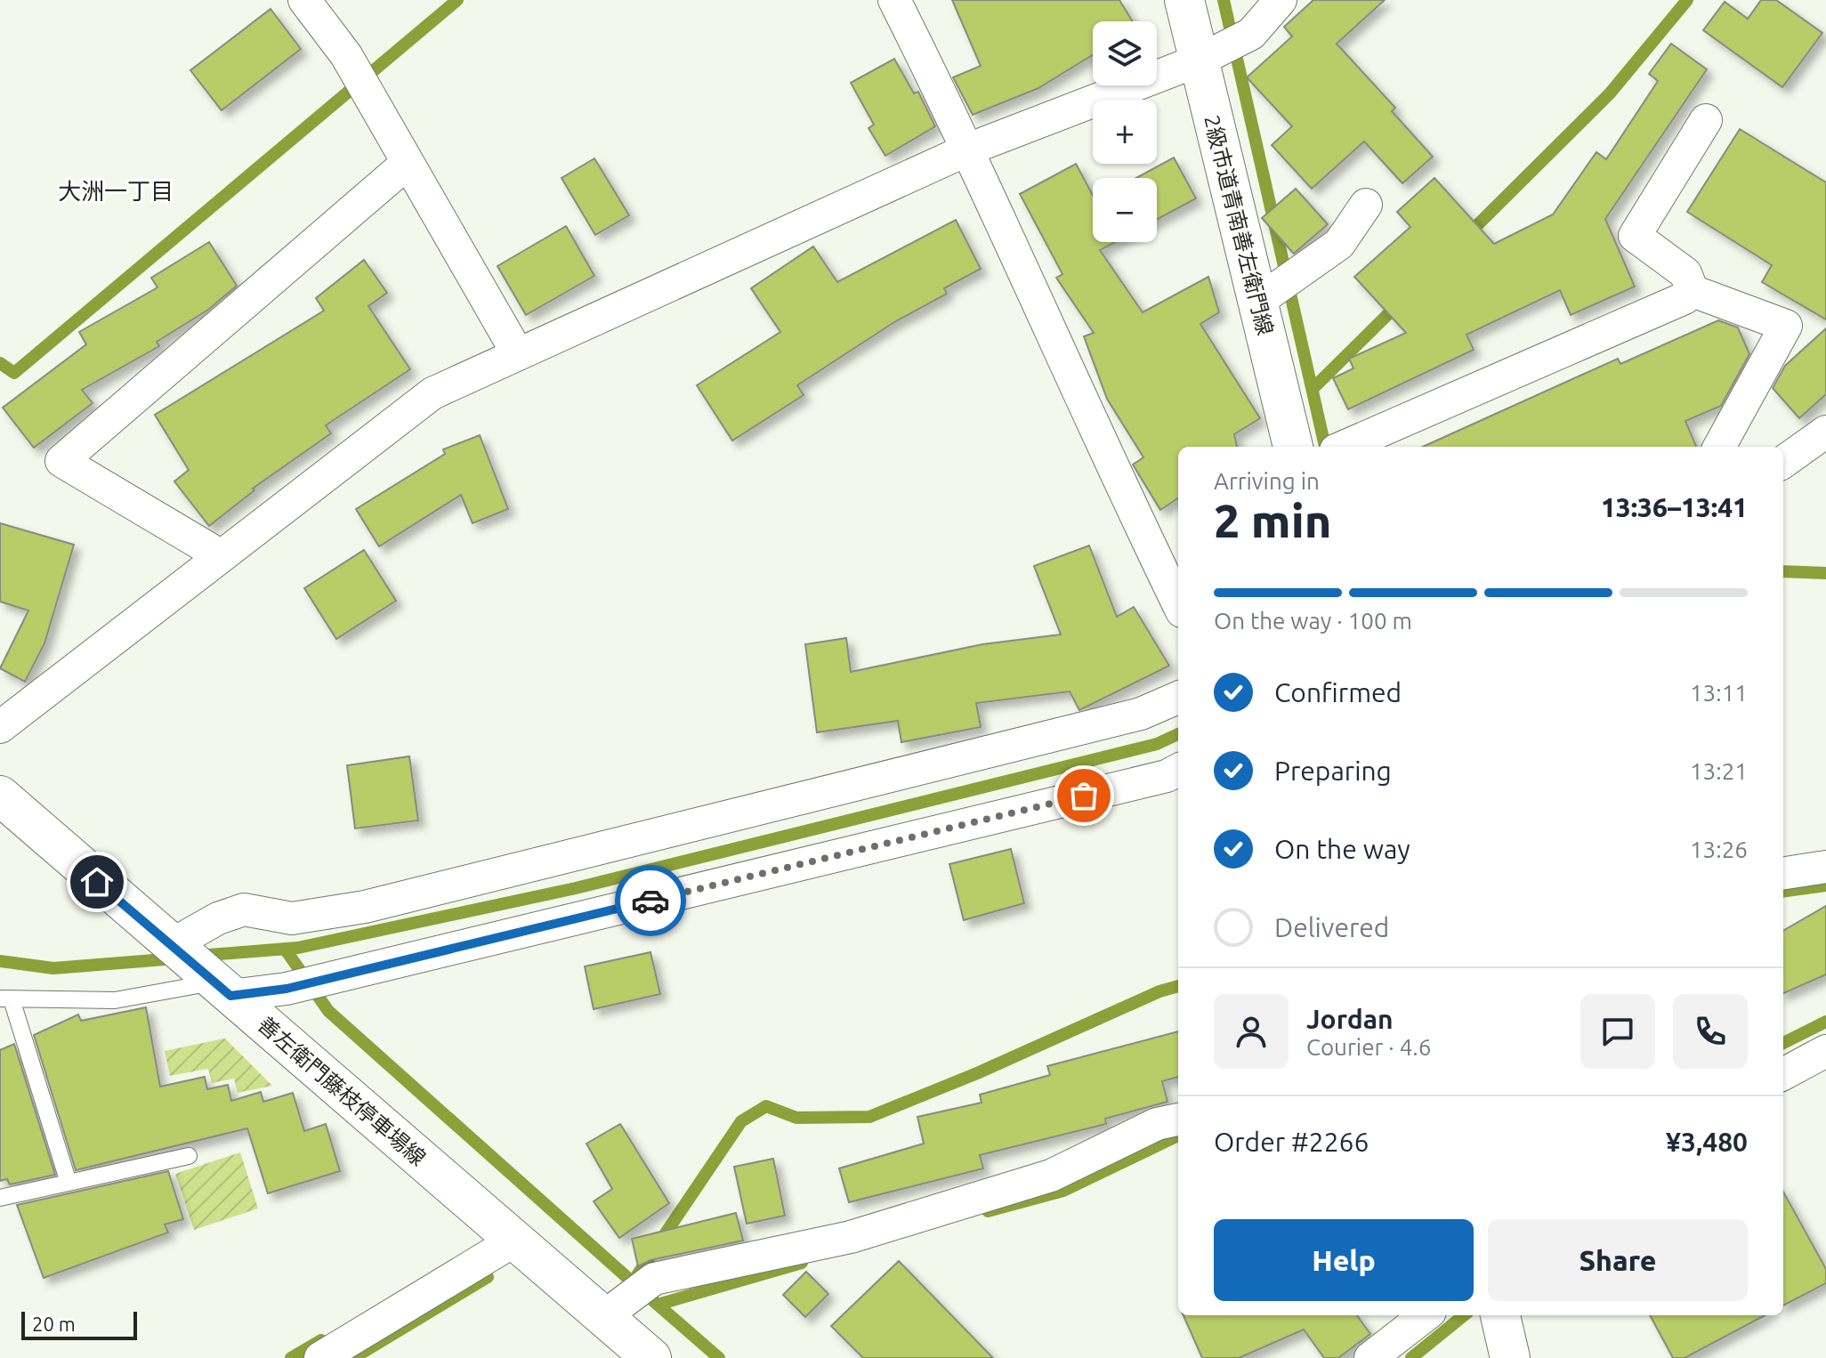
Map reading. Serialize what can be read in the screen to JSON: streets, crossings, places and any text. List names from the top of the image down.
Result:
{
  "streets": {
    "main road": ["2級市道青南善左衛門線", "善左衛門藤枝停車場線"]
  },
  "districts": ["大洲一丁目"],
  "scale_bar": "20 m",
  "page": {
    "map_buttons": ["+", "−"],
    "heading": ["2 min", "Arriving in", "13:36–13:41"],
    "panel": [
      "Jordan",
      "Courier · 4.6",
      "Order #2266",
      "¥3,480"
    ],
    "bar": "On the way · 100 m",
    "list": [
      ["Confirmed", "13:11"],
      ["Preparing", "13:21"],
      ["On the way", "13:26"],
      "Delivered"
    ],
    "buttons": ["Help", "Share"],
    "scale": "20 m"
  }
}
